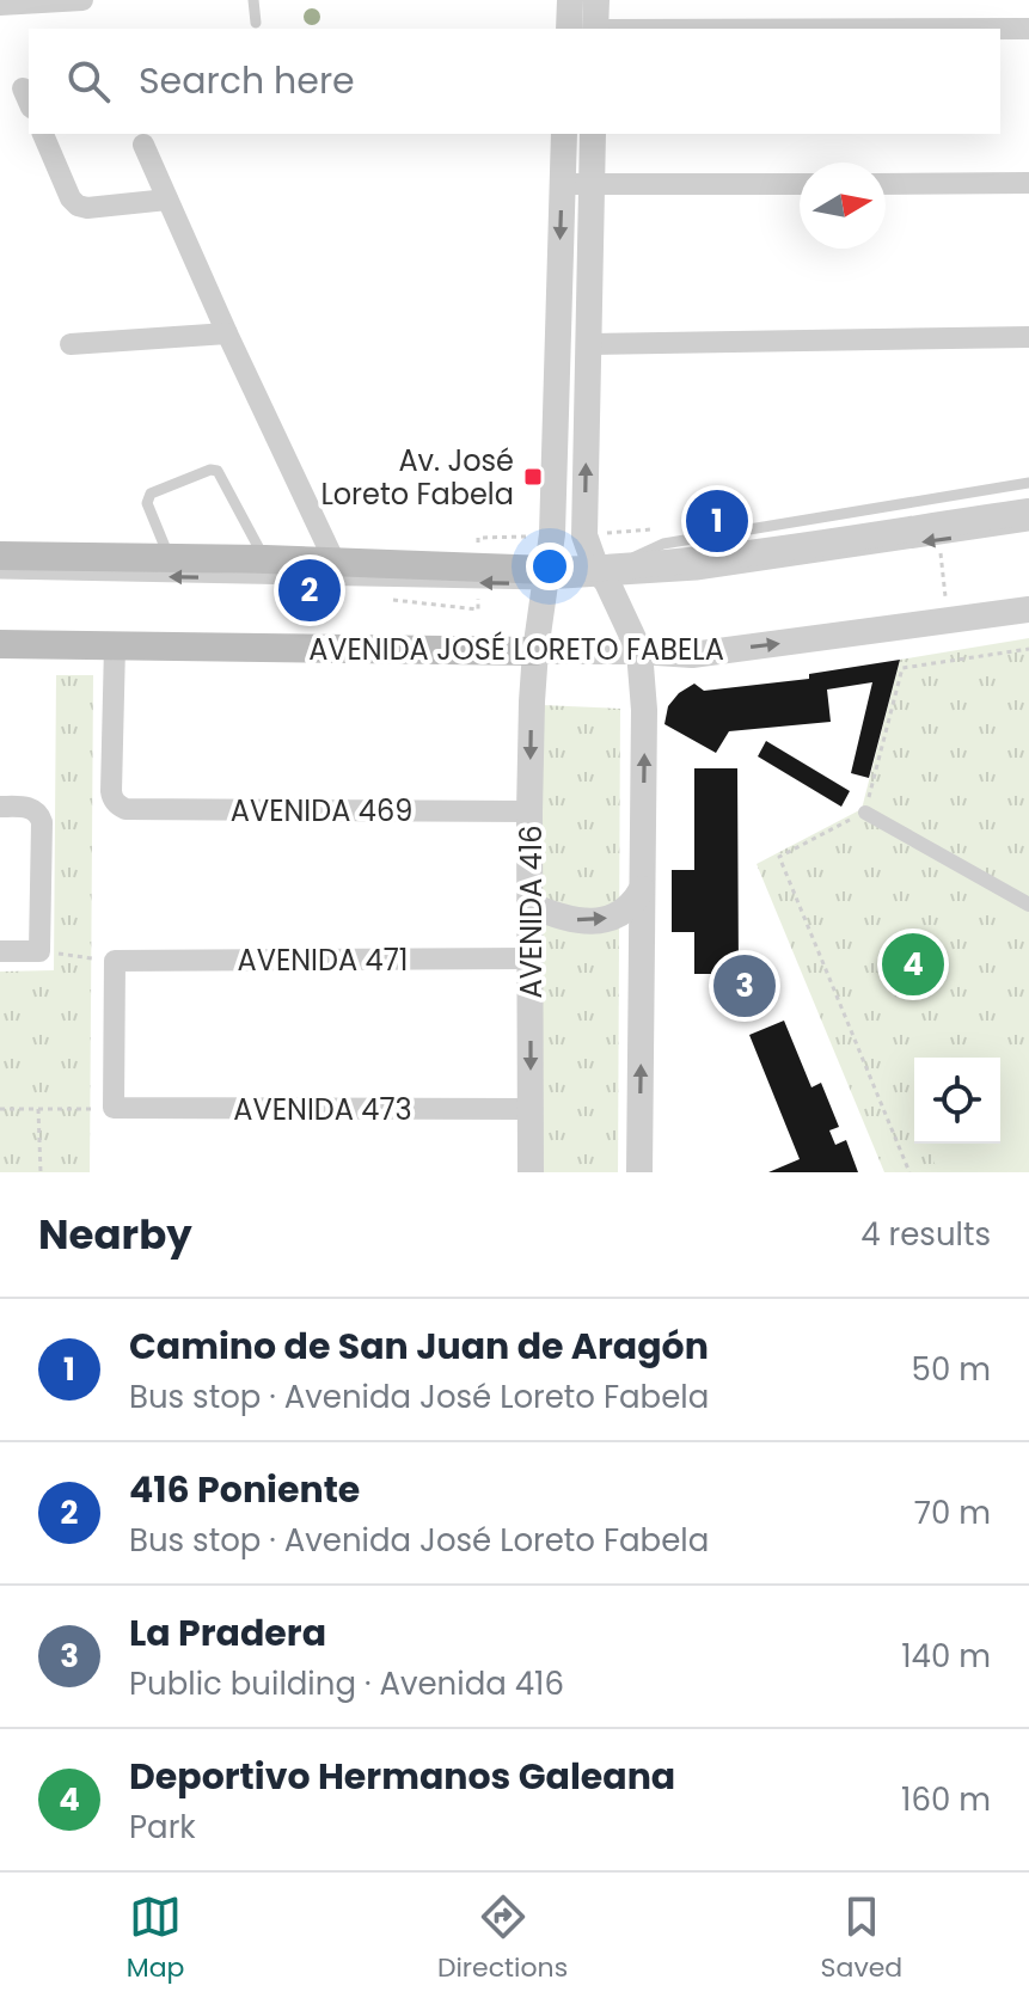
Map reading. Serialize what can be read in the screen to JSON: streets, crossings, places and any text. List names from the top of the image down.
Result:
{
  "streets": {
    "main road": ["AVENIDA JOSÉ LORETO FABELA"],
    "street": [
      "AVENIDA 469",
      "AVENIDA 416",
      "AVENIDA 471",
      "AVENIDA 473"
    ]
  },
  "crossings": [
    ["AVENIDA JOSÉ LORETO FABELA", "AVENIDA 469"],
    ["AVENIDA JOSÉ LORETO FABELA", "AVENIDA 416"],
    ["AVENIDA 469", "AVENIDA 416"],
    ["AVENIDA 416", "AVENIDA 471"],
    ["AVENIDA 416", "AVENIDA 473"]
  ],
  "places": {
    "transit": ["Av. José Loreto Fabela"]
  },
  "north": "right",
  "page": {
    "search": "Search here",
    "pins": [
      "1",
      "2",
      "4",
      "3"
    ],
    "heading": ["Nearby", "4 results"],
    "list": [
      {
        "mark": "1",
        "name": "Camino de San Juan de Aragón",
        "note": "Bus stop · Avenida José Loreto Fabela",
        "value": "50 m"
      },
      {
        "mark": "2",
        "name": "416 Poniente",
        "note": "Bus stop · Avenida José Loreto Fabela",
        "value": "70 m"
      },
      {
        "mark": "3",
        "name": "La Pradera",
        "note": "Public building · Avenida 416",
        "value": "140 m"
      },
      {
        "mark": "4",
        "name": "Deportivo Hermanos Galeana",
        "note": "Park",
        "value": "160 m"
      }
    ],
    "nav": ["Map", "Directions", "Saved"]
  }
}
